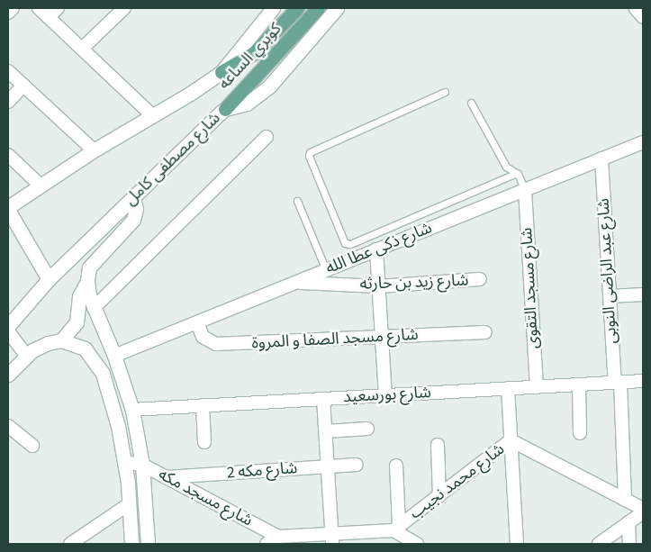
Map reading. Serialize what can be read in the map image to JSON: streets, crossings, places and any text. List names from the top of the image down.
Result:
{
  "streets": {
    "main road": ["كوبري الساعه", "شارع مصطفى كامل"],
    "street": [
      "شارع ذكى عطا الله",
      "شارع عبد الراضى النوبى",
      "شارع زيد بن حارثه",
      "شارع مسجد التقوى",
      "شارع مسجد الصفا و المروة",
      "شارع بورسعيد",
      "شارع مكه 2",
      "شارع محمد نجيب",
      "شارع مسجد مكه"
    ]
  },
  "crossings": [
    ["كوبري الساعه", "شارع مصطفى كامل"],
    ["شارع ذكى عطا الله", "شارع عبد الراضى النوبى"],
    ["شارع ذكى عطا الله", "شارع زيد بن حارثه"],
    ["شارع ذكى عطا الله", "شارع مسجد التقوى"],
    ["شارع ذكى عطا الله", "شارع مسجد الصفا و المروة"],
    ["شارع عبد الراضى النوبى", "شارع بورسعيد"],
    ["شارع عبد الراضى النوبى", "شارع محمد نجيب"],
    ["شارع مسجد التقوى", "شارع بورسعيد"],
    ["شارع مكه 2", "شارع مسجد مكه"]
  ]
}
